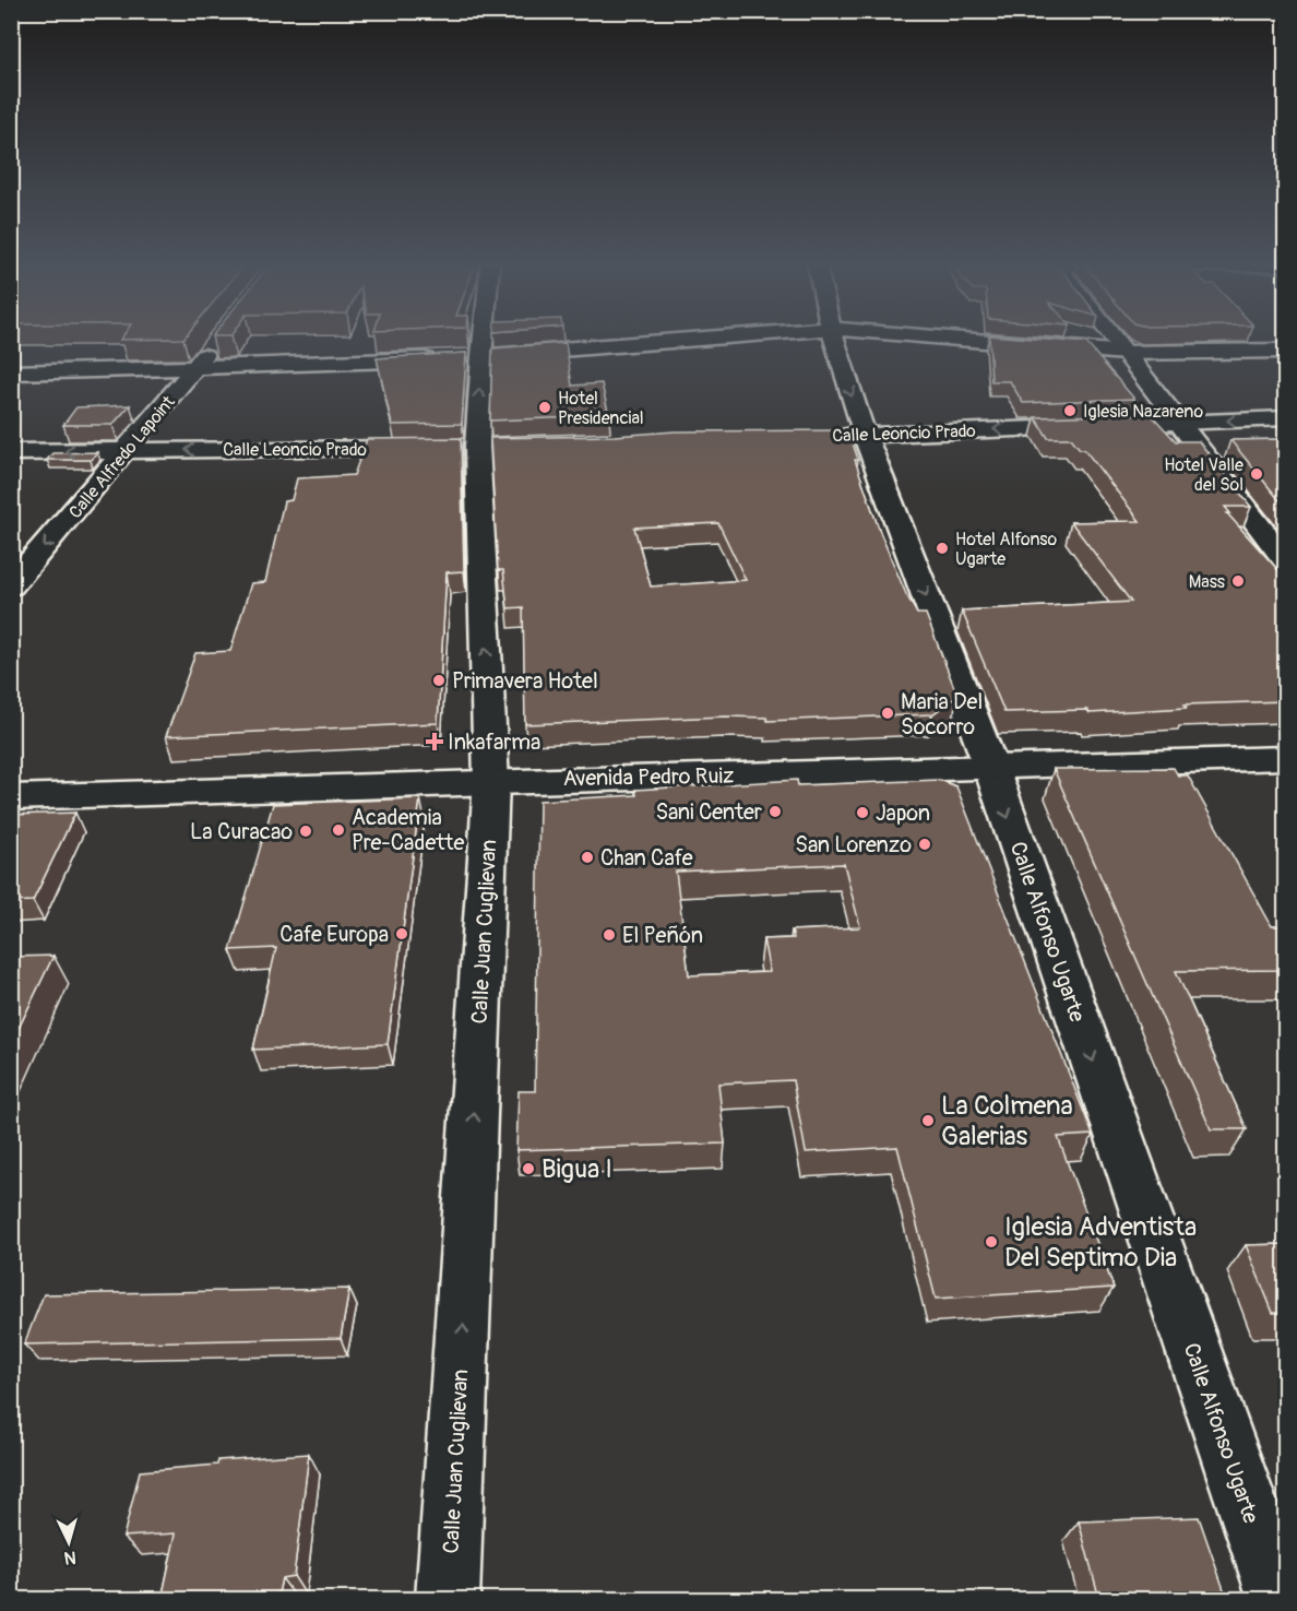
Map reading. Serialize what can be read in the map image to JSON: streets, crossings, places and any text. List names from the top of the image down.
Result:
{
  "streets": {
    "street": [
      "Calle Leoncio Prado",
      "Calle Alfredo Lapoint",
      "Avenida Pedro Ruiz",
      "Calle Juan Cuglievan",
      "Calle Alfonso Ugarte"
    ]
  },
  "crossings": [
    ["Calle Leoncio Prado", "Calle Alfredo Lapoint"],
    ["Calle Leoncio Prado", "Calle Juan Cuglievan"],
    ["Calle Leoncio Prado", "Calle Alfonso Ugarte"],
    ["Avenida Pedro Ruiz", "Calle Juan Cuglievan"],
    ["Avenida Pedro Ruiz", "Calle Alfonso Ugarte"]
  ],
  "one_way": ["Calle Alfredo Lapoint", "Calle Juan Cuglievan", "Calle Alfonso Ugarte"],
  "places": {
    "other": [
      "Hotel Presidencial",
      "Iglesia Nazareno",
      "Hotel Valle del Sol",
      "Hotel Alfonso Ugarte",
      "Mass",
      "Primavera Hotel",
      "Maria Del Socorro",
      "Sani Center",
      "Japon",
      "Academia Pre-Cadette",
      "La Curacao",
      "San Lorenzo",
      "Chan Cafe",
      "Cafe Europa",
      "El Peñón",
      "La Colmena Galerias",
      "Bigua I",
      "Iglesia Adventista Del Septimo Dia"
    ],
    "health": ["Inkafarma"]
  },
  "north": "bottom"
}
